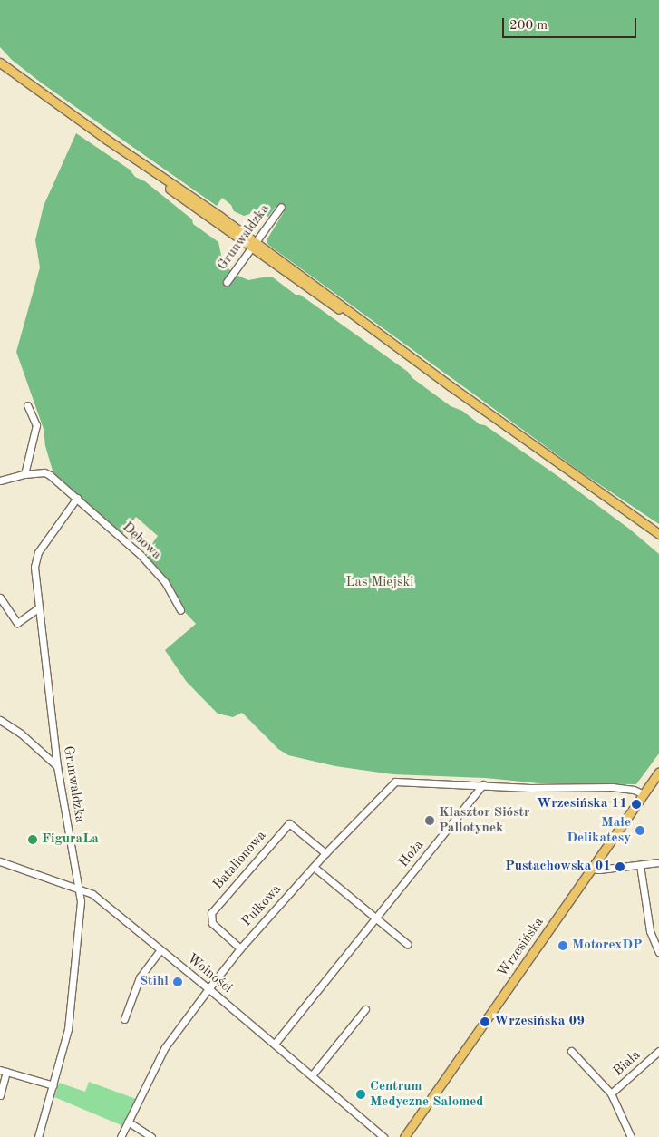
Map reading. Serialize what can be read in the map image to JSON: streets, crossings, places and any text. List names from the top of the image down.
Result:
{
  "streets": {
    "main road": ["Wrzesińska"],
    "street": [
      "Grunwaldzka",
      "Dębowa",
      "Hoża",
      "Batalionowa",
      "Pułkowa",
      "Wolności",
      "Biała"
    ]
  },
  "crossings": [
    ["Grunwaldzka", "Dębowa"],
    ["Grunwaldzka", "Wolności"],
    ["Hoża", "Pułkowa"],
    ["Hoża", "Wolności"],
    ["Batalionowa", "Pułkowa"],
    ["Pułkowa", "Wolności"]
  ],
  "parks": ["Las Miejski"],
  "places": [
    "Wrzesińska 11",
    "Klasztor Sióstr Pallotynek",
    "Małe Delikatesy",
    "FiguraLa",
    "Pustachowska 01",
    "MotorexDP",
    "Stihl",
    "Wrzesińska 09",
    "Centrum Medyczne Salomed"
  ],
  "scale_bar": "200 m"
}
